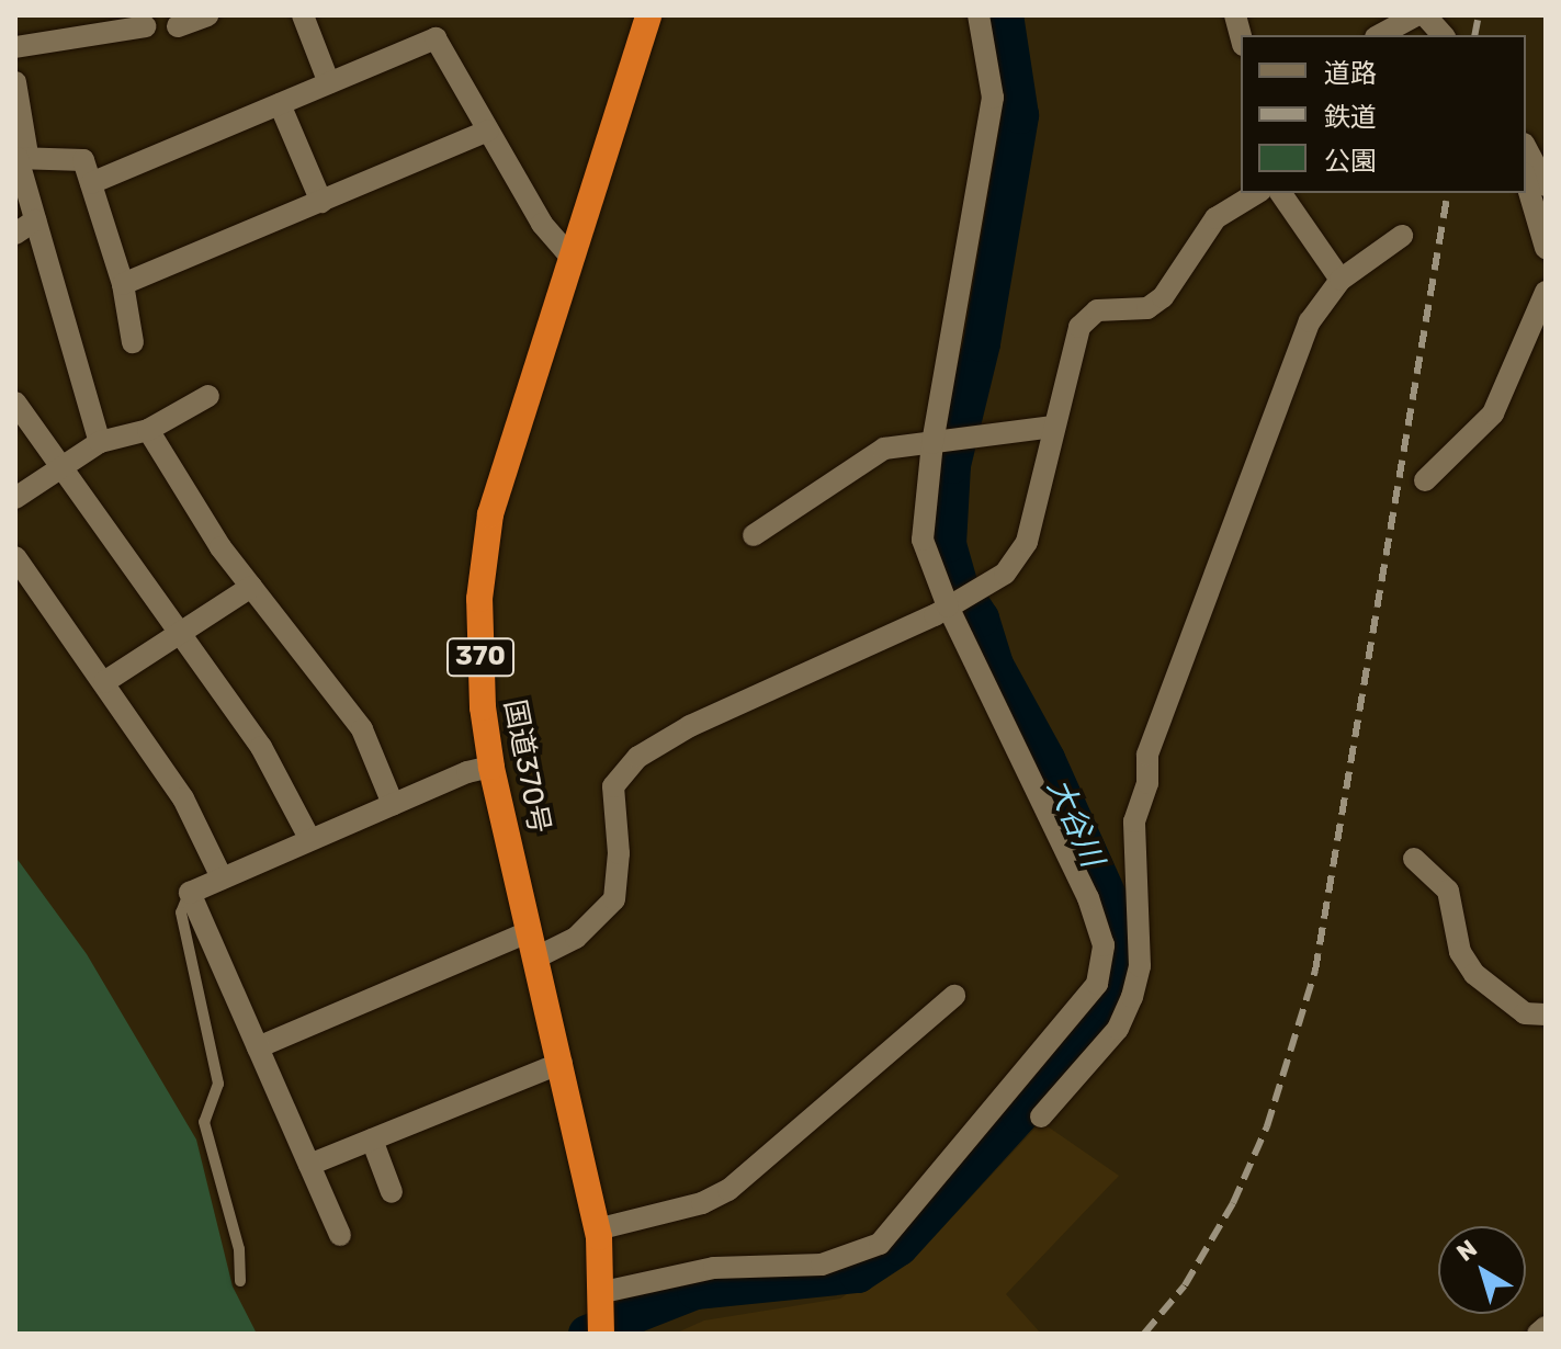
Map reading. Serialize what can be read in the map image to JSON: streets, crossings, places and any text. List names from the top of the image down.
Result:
{
  "streets": {
    "highway": ["370", "国道370号"]
  },
  "water": ["大谷川"],
  "legend": ["道路", "鉄道", "公園"],
  "north": "top left"
}
